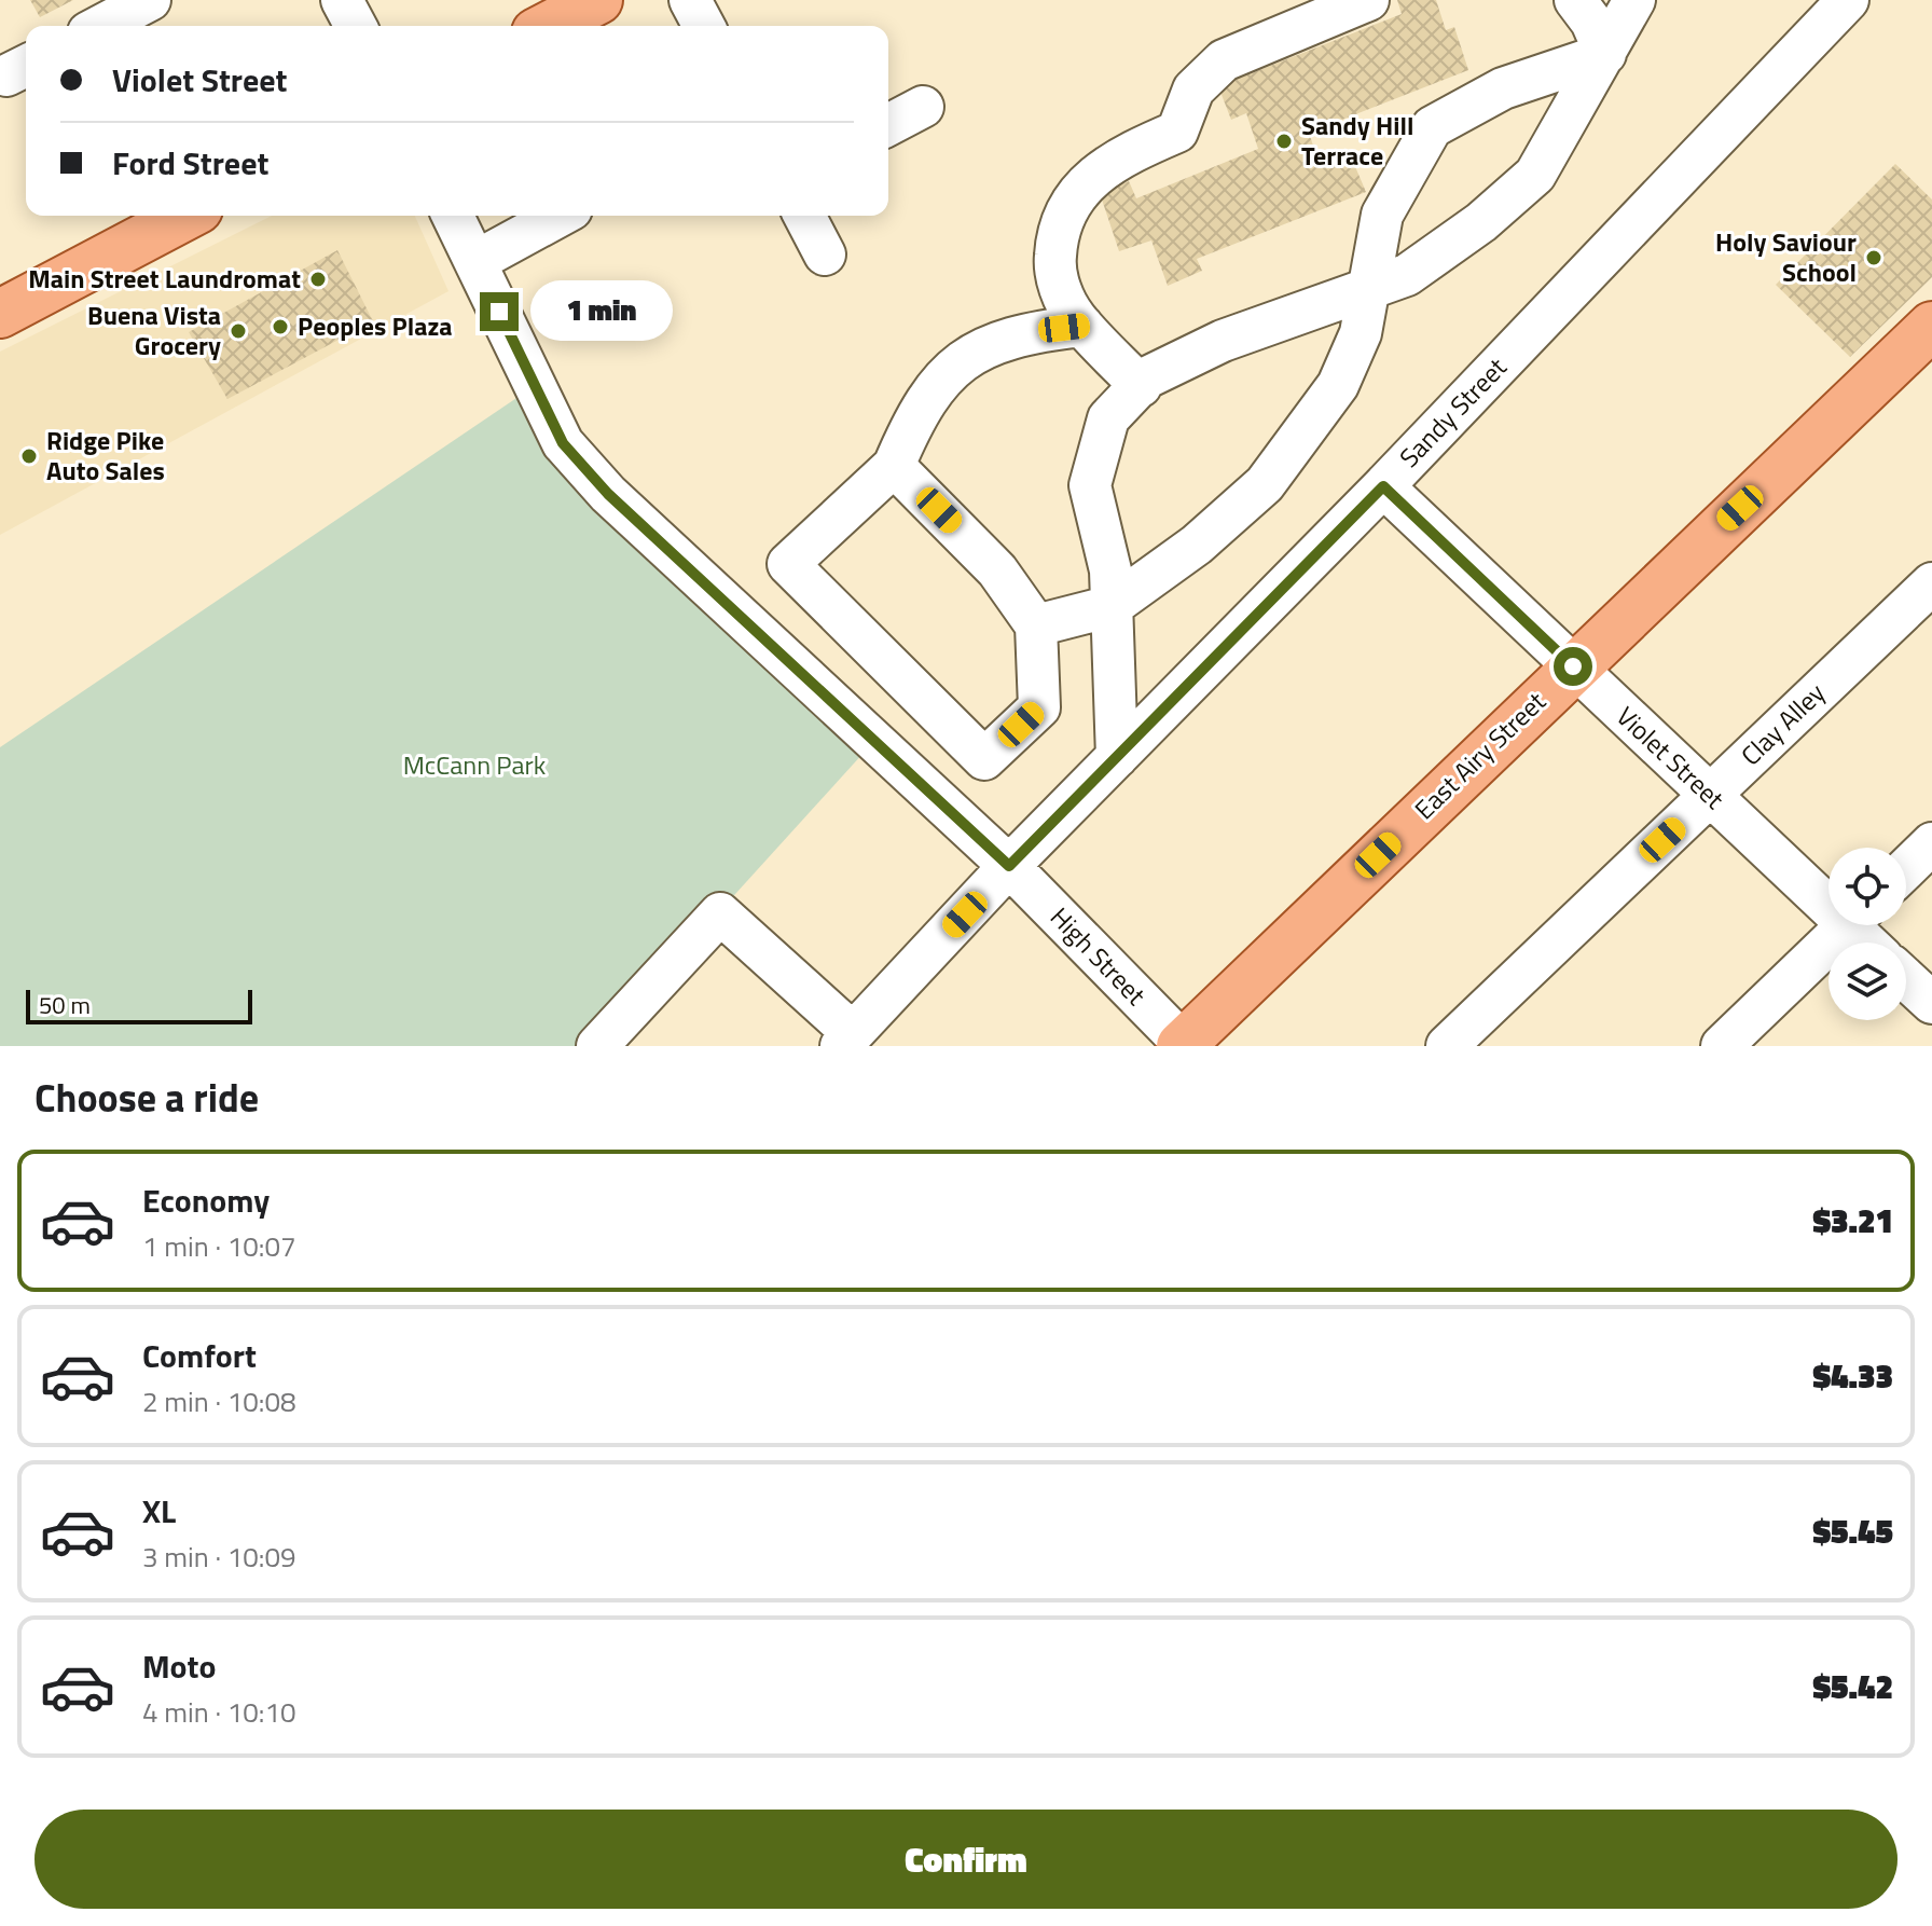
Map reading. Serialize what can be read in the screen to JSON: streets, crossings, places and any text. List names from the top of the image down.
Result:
{
  "streets": {
    "main road": ["East Airy Street"],
    "street": [
      "Sandy Street",
      "Clay Alley",
      "Violet Street",
      "High Street"
    ]
  },
  "crossings": [
    ["Sandy Street", "Violet Street"],
    ["Sandy Street", "High Street"],
    ["Clay Alley", "Violet Street"],
    ["East Airy Street", "Violet Street"],
    ["East Airy Street", "High Street"]
  ],
  "parks": ["McCann Park"],
  "places": [
    "Sandy Hill Terrace",
    "Holy Saviour School",
    "Main Street Laundromat",
    "Peoples Plaza",
    "Buena Vista Grocery",
    "Ridge Pike Auto Sales"
  ],
  "scale_bar": "50 m",
  "page": {
    "banner": ["Violet Street", "Ford Street"],
    "bubble": "1 min",
    "scale": "50 m",
    "heading": "Choose a ride",
    "list": [
      {
        "name": "Economy",
        "note": "1 min · 10:07",
        "value": "$3.21"
      },
      {
        "name": "Comfort",
        "note": "2 min · 10:08",
        "value": "$4.33"
      },
      {
        "name": "XL",
        "note": "3 min · 10:09",
        "value": "$5.45"
      },
      {
        "name": "Moto",
        "note": "4 min · 10:10",
        "value": "$5.42"
      }
    ],
    "buttons": "Confirm"
  }
}
